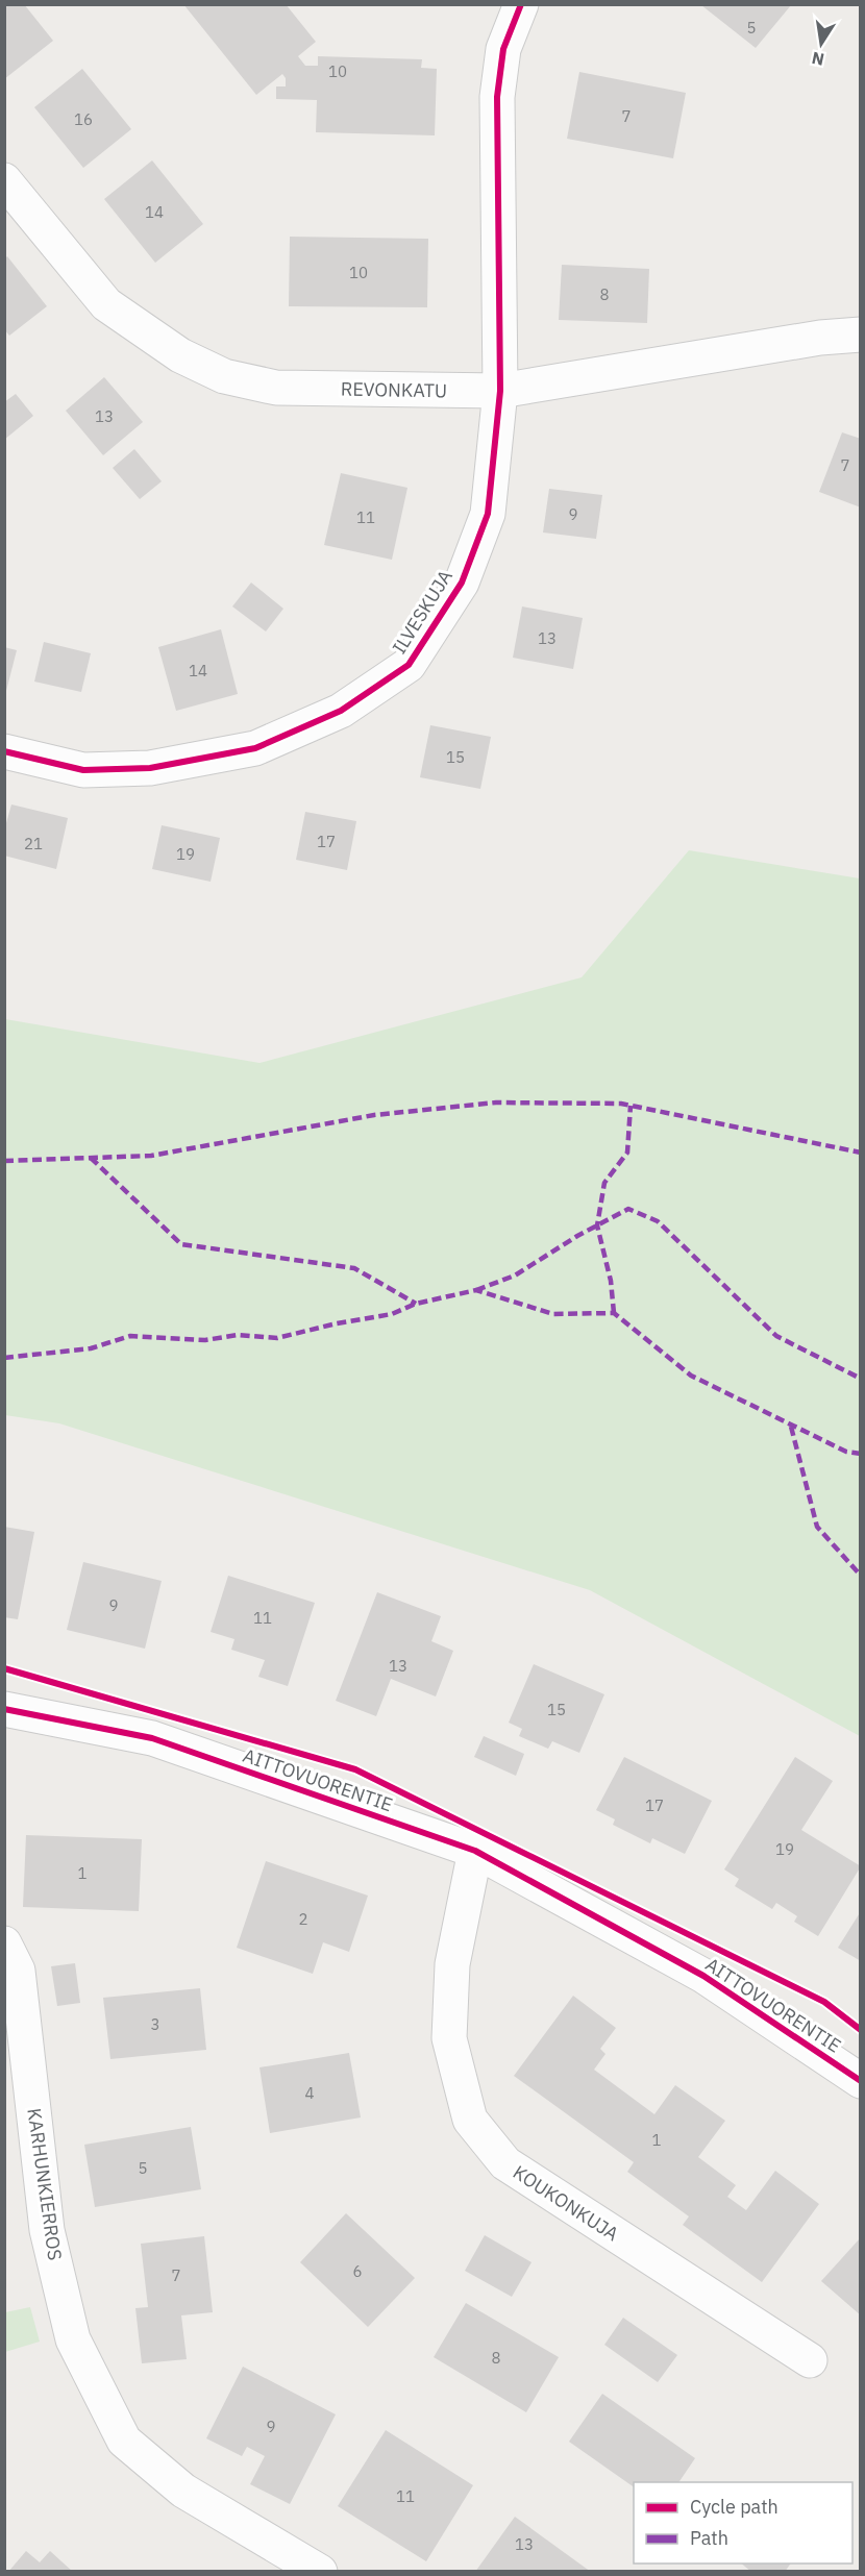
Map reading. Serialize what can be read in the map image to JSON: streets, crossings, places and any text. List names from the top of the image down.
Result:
{
  "streets": {
    "street": [
      "REVONKATU",
      "ILVESKUJA",
      "AITTOVUORENTIE",
      "KARHUNKIERROS",
      "KOUKONKUJA"
    ]
  },
  "crossings": [
    ["REVONKATU", "ILVESKUJA"],
    ["AITTOVUORENTIE", "KOUKONKUJA"]
  ],
  "house_numbers": [
    "5",
    "10",
    "7",
    "16",
    "14",
    "10",
    "8",
    "13",
    "7",
    "9",
    "11",
    "13",
    "14",
    "15",
    "17",
    "21",
    "19",
    "9",
    "11",
    "13",
    "15",
    "17",
    "19",
    "1",
    "2",
    "3",
    "4",
    "1",
    "5",
    "6",
    "7",
    "8",
    "9",
    "11",
    "13"
  ],
  "legend": ["Cycle path", "Path"],
  "north": "bottom"
}
